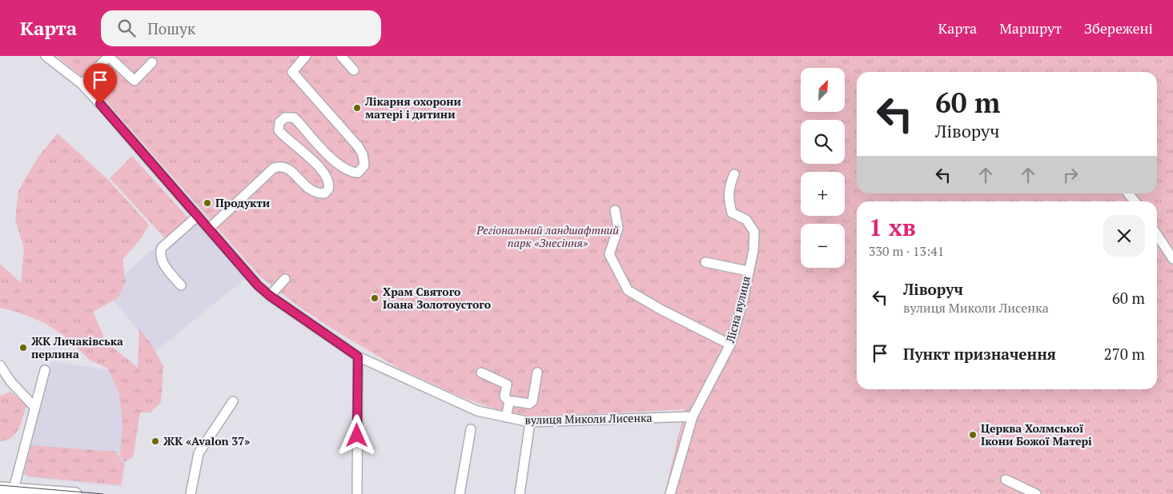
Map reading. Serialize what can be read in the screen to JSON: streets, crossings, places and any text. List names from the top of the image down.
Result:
{
  "streets": {
    "street": ["Лісна вулиця", "вулиця Миколи Лисенка"]
  },
  "crossings": [
    ["Лісна вулиця", "вулиця Миколи Лисенка"]
  ],
  "parks": ["Регіональний ландшафтний парк «Знесіння»"],
  "places": [
    "Лікарня охорони матері і дитини",
    "Продукти",
    "Храм Святого Іоана Золотоустого",
    "ЖК Личаківська перлина",
    "Церква Холмської Ікони Божої Матері",
    "ЖК «Avalon 37»"
  ],
  "north": "top right",
  "page": {
    "header": "Карта",
    "search": "Пошук",
    "nav": ["Карта", "Маршрут", "Збережені"],
    "map_buttons": ["+", "−"],
    "turn": ["60 m", "Ліворуч"],
    "heading": ["1 хв", "330 m · 13:41"],
    "list": [
      {
        "name": "Ліворуч",
        "note": "вулиця Миколи Лисенка",
        "value": "60 m"
      },
      {
        "name": "Пункт призначення",
        "value": "270 m"
      }
    ]
  }
}
